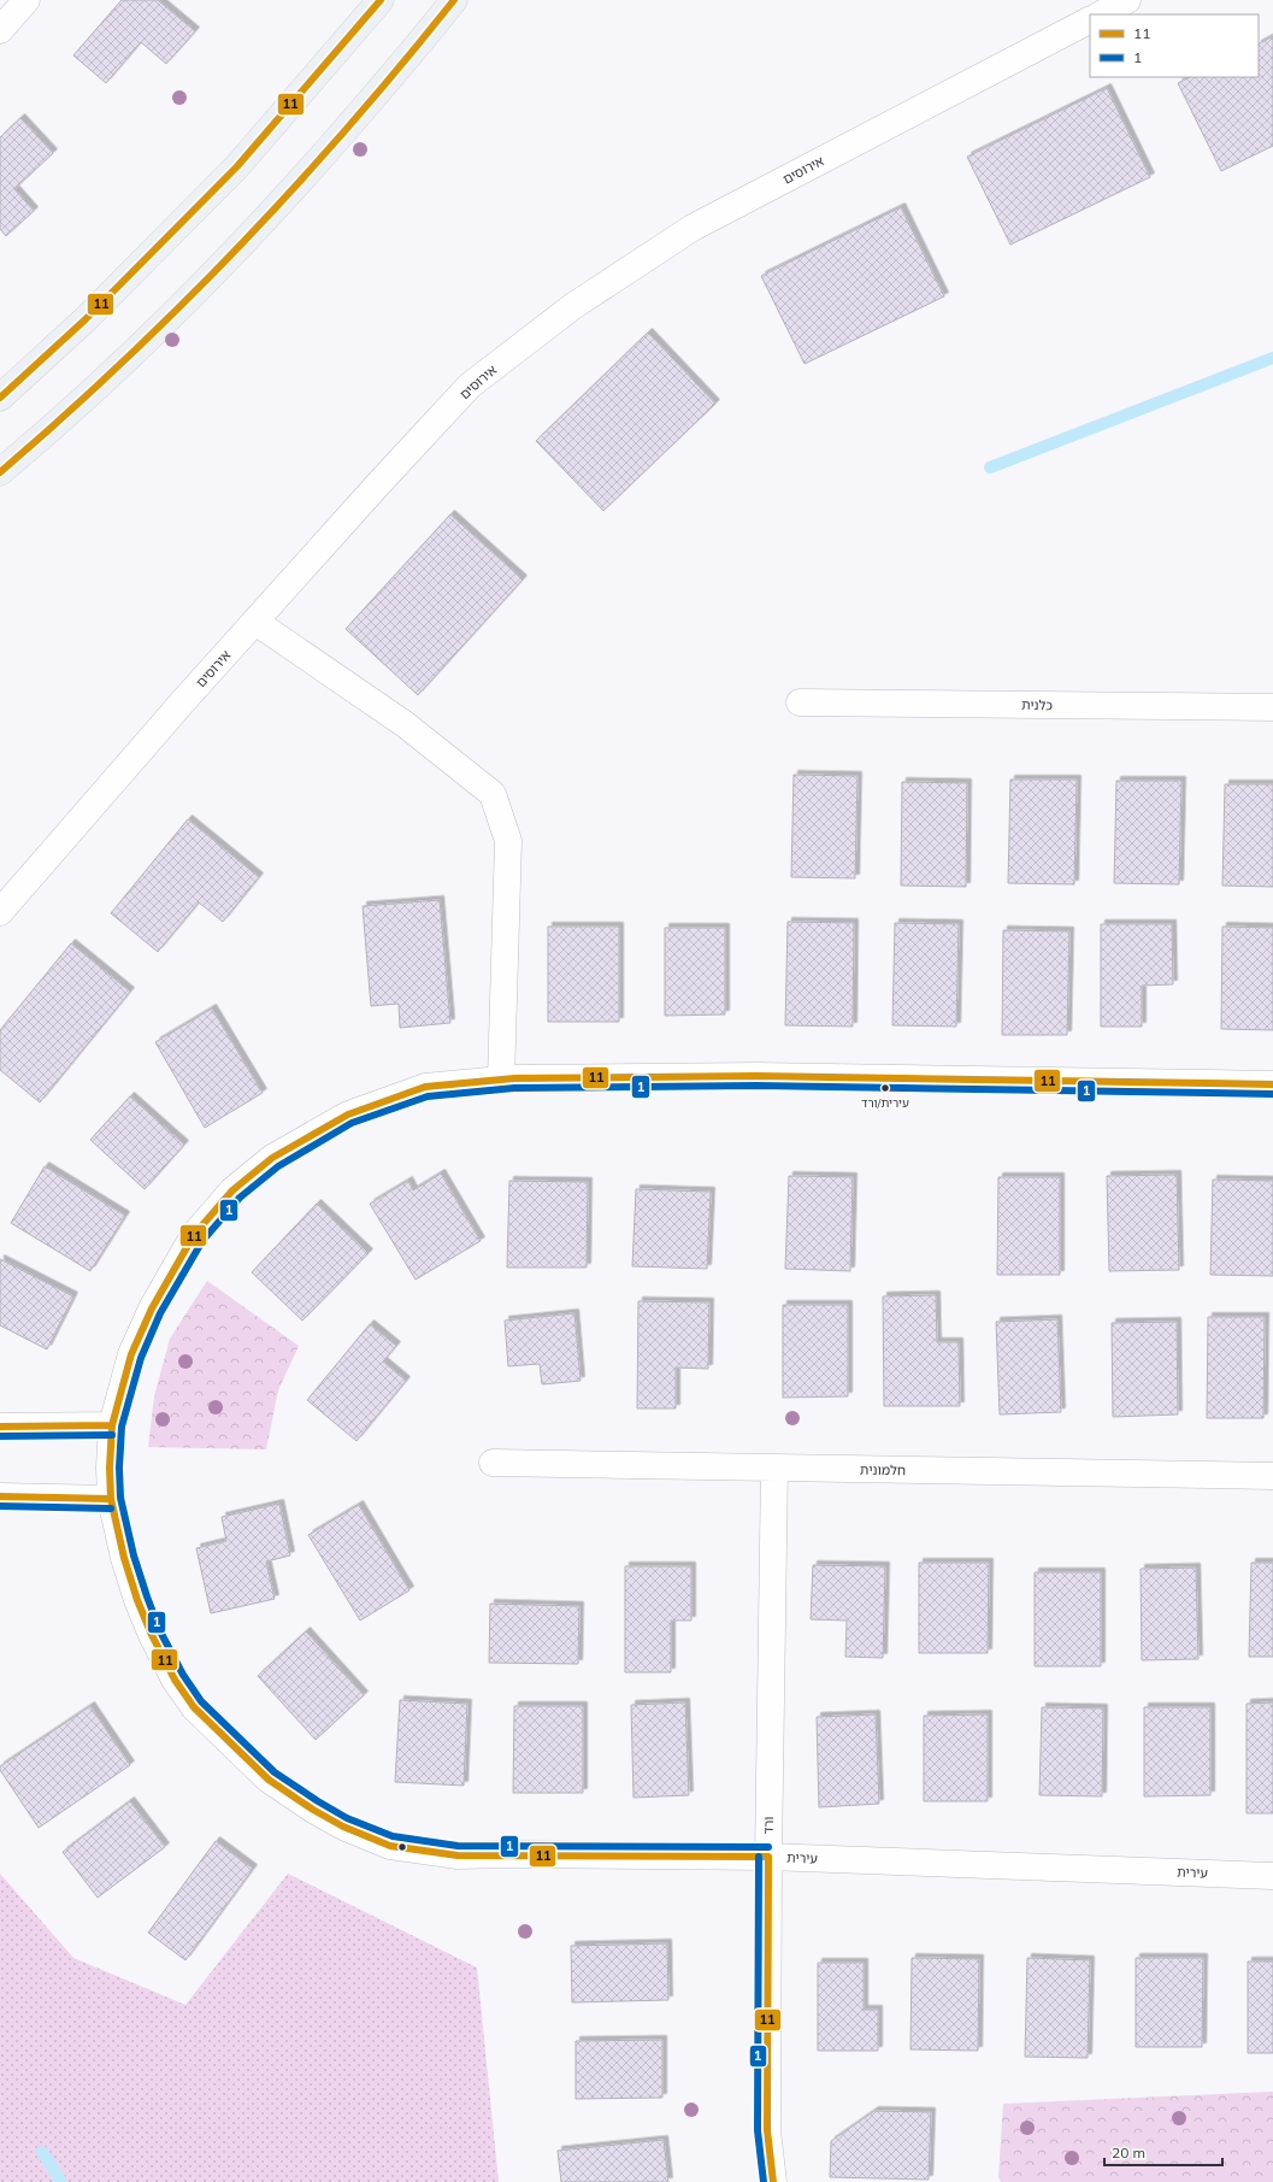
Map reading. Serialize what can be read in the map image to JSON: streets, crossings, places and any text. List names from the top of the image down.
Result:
{
  "streets": {
    "street": [
      "אירוסים",
      "כלנית",
      "חלמונית",
      "ורד",
      "עירית"
    ]
  },
  "crossings": [
    ["חלמונית", "ורד"],
    ["ורד", "עירית"]
  ],
  "places": ["עירית/ורד"],
  "lines": ["transit line 11", "transit line 1"],
  "legend": ["11", "1"],
  "scale_bar": "20 m"
}
